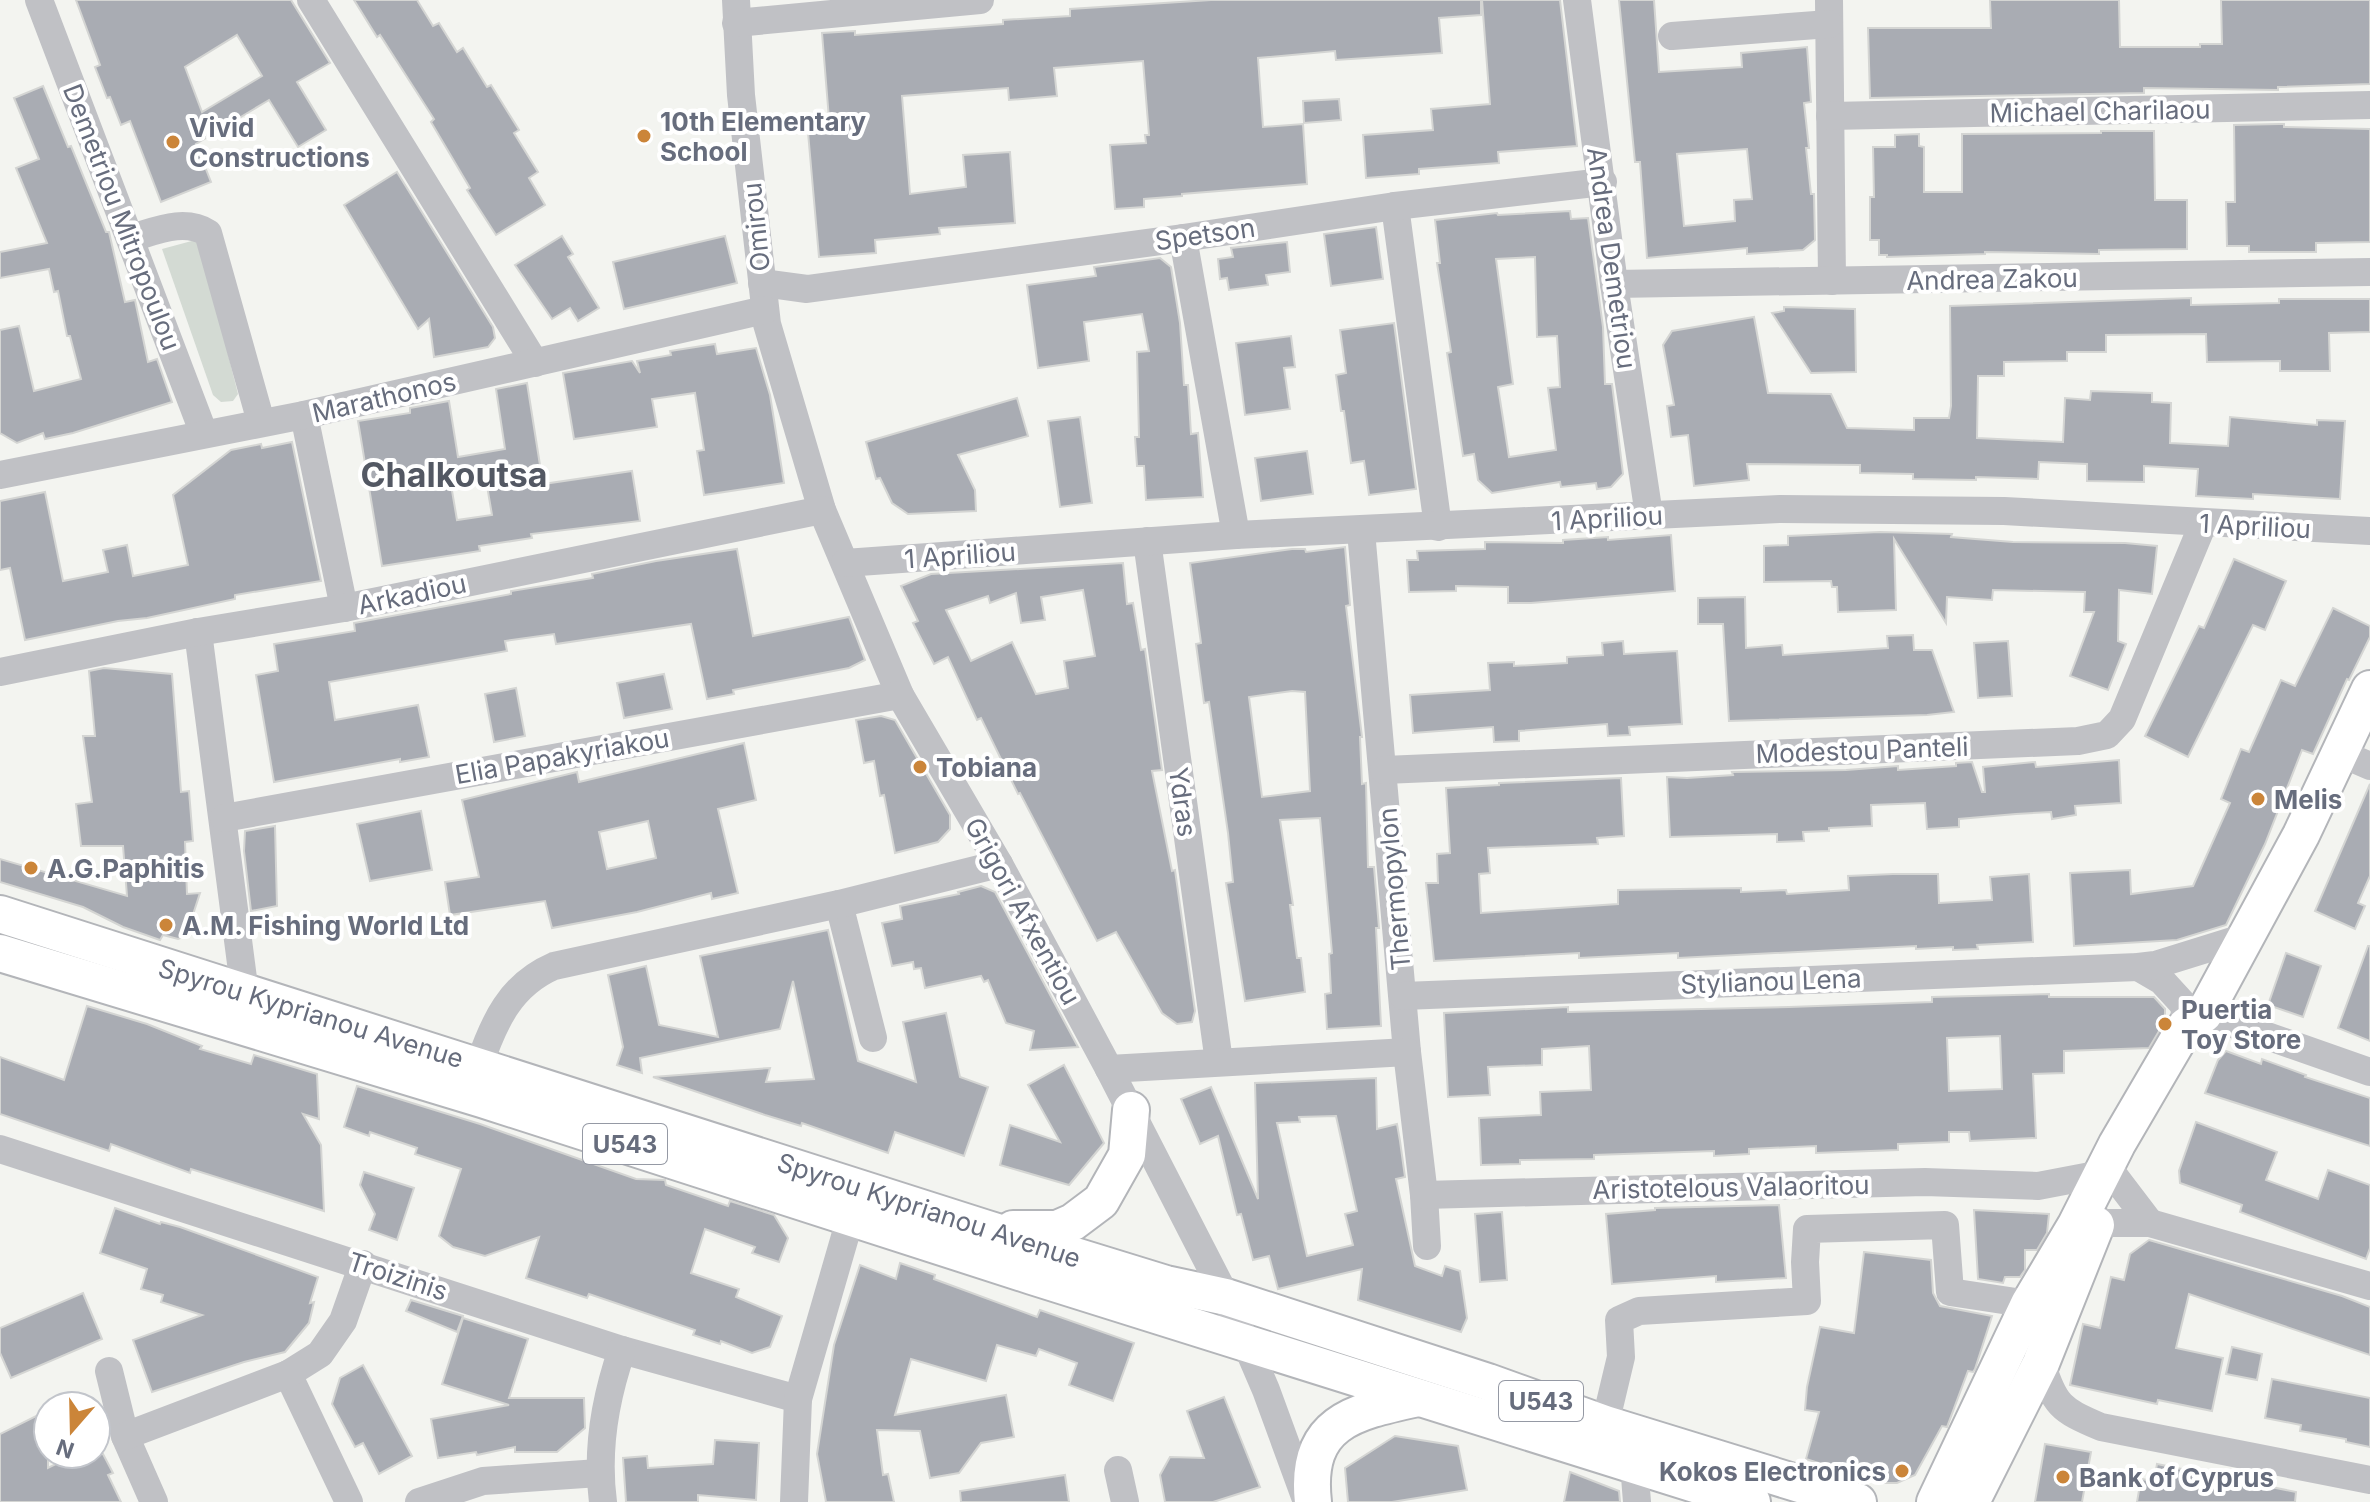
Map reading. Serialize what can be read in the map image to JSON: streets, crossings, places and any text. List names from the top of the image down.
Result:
{
  "streets": {
    "main road": ["Spyrou Kyprianou Avenue", "U543"],
    "street": [
      "Michael Charilaou",
      "Demetriou Mitropoulou",
      "Omirou",
      "Spetson",
      "Andrea Demetriou",
      "Andrea Zakou",
      "Marathonos",
      "1 Apriliou",
      "Arkadiou",
      "Modestou Panteli",
      "Elia Papakyriakou",
      "Ydras",
      "Thermopylon",
      "Grigori Afxentiou",
      "Stylianou Lena",
      "Aristotelous Valaoritou",
      "Troizinis"
    ]
  },
  "crossings": [
    ["Demetriou Mitropoulou", "Marathonos"],
    ["Omirou", "Spetson"],
    ["Omirou", "Marathonos"],
    ["Omirou", "Grigori Afxentiou"],
    ["Spetson", "Andrea Demetriou"],
    ["Spetson", "Marathonos"],
    ["Spetson", "Grigori Afxentiou"],
    ["Andrea Demetriou", "Andrea Zakou"],
    ["Andrea Demetriou", "1 Apriliou"],
    ["Marathonos", "Grigori Afxentiou"],
    ["1 Apriliou", "Modestou Panteli"],
    ["1 Apriliou", "Ydras"],
    ["1 Apriliou", "Thermopylon"],
    ["1 Apriliou", "Grigori Afxentiou"],
    ["Arkadiou", "Grigori Afxentiou"],
    ["Modestou Panteli", "Thermopylon"],
    ["Elia Papakyriakou", "Grigori Afxentiou"],
    ["Thermopylon", "Stylianou Lena"],
    ["Thermopylon", "Aristotelous Valaoritou"],
    ["Grigori Afxentiou", "Spyrou Kyprianou Avenue"]
  ],
  "districts": ["Chalkoutsa"],
  "places": [
    "10th Elementary School",
    "Vivid Constructions",
    "Tobiana",
    "Melis",
    "A.G.Paphitis",
    "A.M. Fishing World Ltd",
    "Puertia Toy Store",
    "Kokos Electronics",
    "Bank of Cyprus"
  ],
  "north": "bottom"
}
